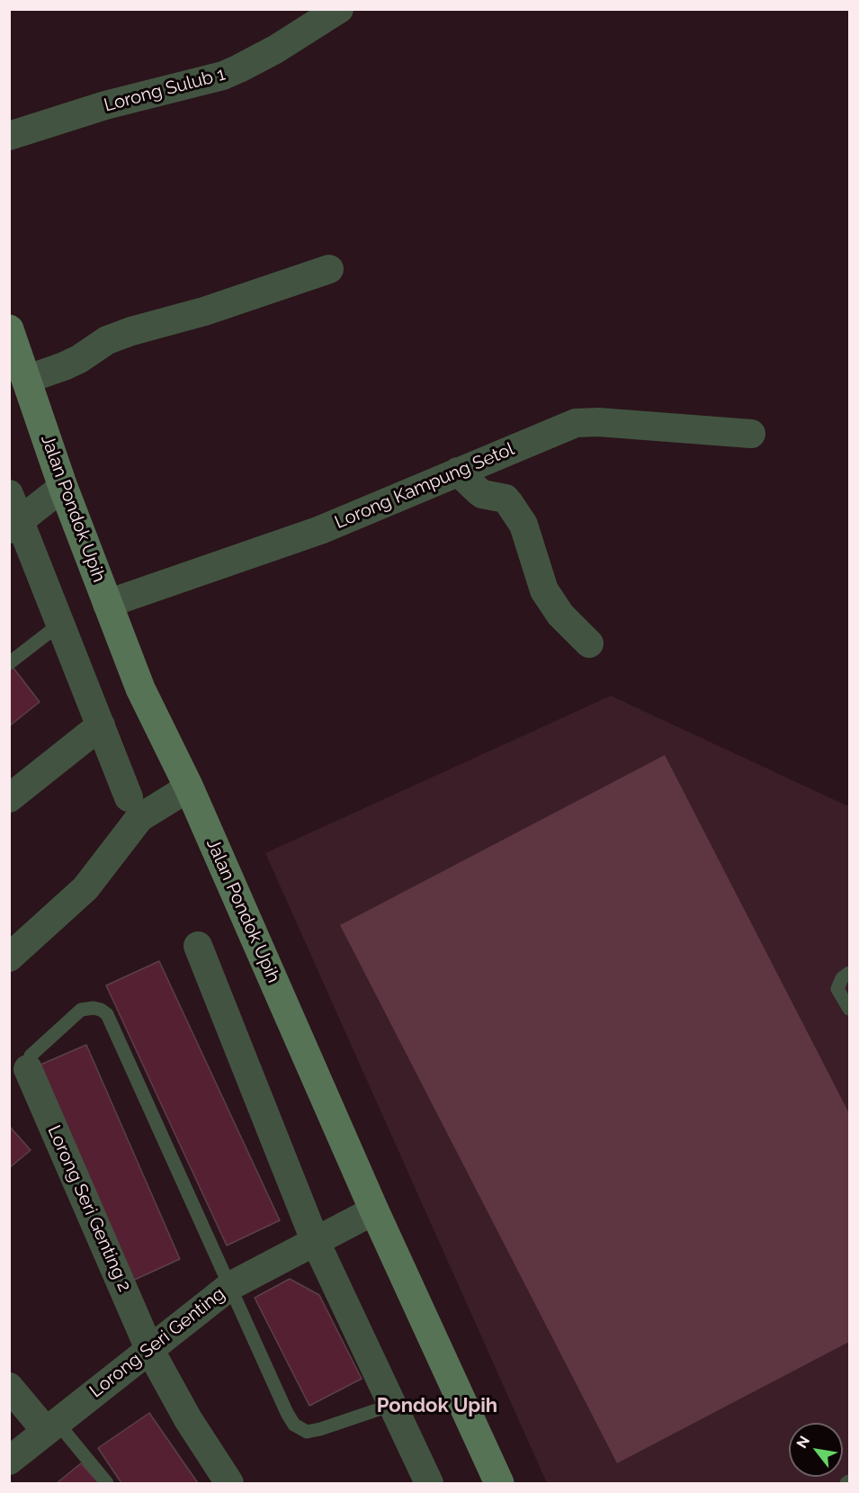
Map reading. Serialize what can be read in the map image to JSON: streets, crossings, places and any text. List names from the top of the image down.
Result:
{
  "streets": {
    "main road": ["Jalan Pondok Upih"],
    "street": [
      "Lorong Sulub 1",
      "Lorong Kampung Setol",
      "Lorong Seri Genting 2",
      "Lorong Seri Genting"
    ]
  },
  "crossings": [
    ["Lorong Kampung Setol", "Jalan Pondok Upih"],
    ["Jalan Pondok Upih", "Lorong Seri Genting"],
    ["Lorong Seri Genting 2", "Lorong Seri Genting"]
  ],
  "districts": ["Pondok Upih"],
  "north": "top left"
}
